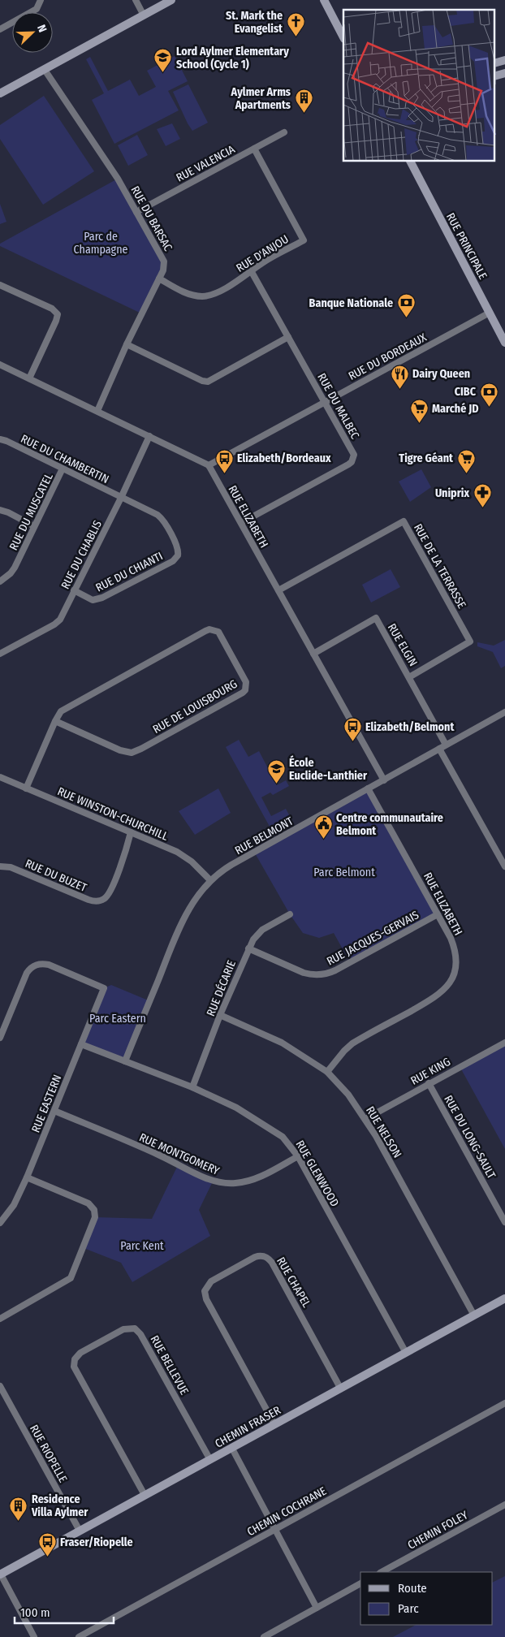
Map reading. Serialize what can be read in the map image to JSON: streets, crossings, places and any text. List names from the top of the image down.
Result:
{
  "streets": {
    "street": [
      "RUE VALENCIA",
      "RUE DU BARSAC",
      "RUE PRINCIPALE",
      "RUE D'ANJOU",
      "RUE DU BORDEAUX",
      "RUE DU MALBEC",
      "RUE DU CHAMBERTIN",
      "RUE DU MUSCATEL",
      "RUE ELIZABETH",
      "RUE DU CHABLIS",
      "RUE DE LA TERRASSE",
      "RUE DU CHIANTI",
      "RUE ELGIN",
      "RUE DE LOUISBOURG",
      "RUE WINSTON-CHURCHILL",
      "RUE BELMONT",
      "RUE DU BUZET",
      "RUE JACQUES-GERVAIS",
      "RUE DÉCARIE",
      "RUE KING",
      "RUE EASTERN",
      "RUE NELSON",
      "RUE DU LONG-SAULT",
      "RUE MONTGOMERY",
      "RUE GLENWOOD",
      "RUE CHAPEL",
      "RUE BELLEVUE",
      "CHEMIN FRASER",
      "RUE RIOPELLE",
      "CHEMIN COCHRANE",
      "CHEMIN FOLEY"
    ]
  },
  "crossings": [
    ["RUE VALENCIA", "RUE DU BARSAC"],
    ["RUE VALENCIA", "RUE D'ANJOU"],
    ["RUE DU BARSAC", "RUE D'ANJOU"],
    ["RUE PRINCIPALE", "RUE DU BORDEAUX"],
    ["RUE D'ANJOU", "RUE DU MALBEC"],
    ["RUE DU BORDEAUX", "RUE DU MALBEC"],
    ["RUE DU BORDEAUX", "RUE ELIZABETH"],
    ["RUE DU MALBEC", "RUE ELIZABETH"],
    ["RUE DU CHAMBERTIN", "RUE DU MUSCATEL"],
    ["RUE DU CHAMBERTIN", "RUE DU CHABLIS"],
    ["RUE DU CHAMBERTIN", "RUE DU CHIANTI"],
    ["RUE ELIZABETH", "RUE DE LA TERRASSE"],
    ["RUE ELIZABETH", "RUE ELGIN"],
    ["RUE ELIZABETH", "RUE BELMONT"],
    ["RUE ELIZABETH", "RUE JACQUES-GERVAIS"],
    ["RUE ELIZABETH", "RUE NELSON"],
    ["RUE DU CHABLIS", "RUE DU CHIANTI"],
    ["RUE DE LA TERRASSE", "RUE ELGIN"],
    ["RUE ELGIN", "RUE BELMONT"],
    ["RUE DE LOUISBOURG", "RUE WINSTON-CHURCHILL"],
    ["RUE WINSTON-CHURCHILL", "RUE BELMONT"],
    ["RUE WINSTON-CHURCHILL", "RUE DU BUZET"],
    ["RUE BELMONT", "RUE GLENWOOD"],
    ["RUE JACQUES-GERVAIS", "RUE DÉCARIE"],
    ["RUE DÉCARIE", "RUE NELSON"],
    ["RUE DÉCARIE", "RUE GLENWOOD"],
    ["RUE KING", "RUE NELSON"],
    ["RUE KING", "RUE DU LONG-SAULT"],
    ["RUE EASTERN", "RUE MONTGOMERY"],
    ["RUE EASTERN", "RUE GLENWOOD"],
    ["RUE NELSON", "CHEMIN FRASER"],
    ["RUE MONTGOMERY", "RUE GLENWOOD"],
    ["RUE GLENWOOD", "CHEMIN FRASER"],
    ["RUE CHAPEL", "CHEMIN FRASER"],
    ["RUE BELLEVUE", "CHEMIN FRASER"],
    ["CHEMIN FRASER", "RUE RIOPELLE"]
  ],
  "parks": [
    "Parc de Champagne",
    "Parc Belmont",
    "Parc Eastern",
    "Parc Kent"
  ],
  "places": {
    "church": ["St. Mark the Evangelist"],
    "school or university": ["Lord Aylmer Elementary School (Cycle 1)", "École Euclide-Lanthier"],
    "building": ["Aylmer Arms Apartments", "Residence Villa Aylmer"],
    "bank": ["Banque Nationale", "CIBC"],
    "restaurant": ["Dairy Queen"],
    "supermarket": ["Marché JD", "Tigre Géant"],
    "bus stop": ["Elizabeth/Bordeaux", "Elizabeth/Belmont", "Fraser/Riopelle"],
    "pharmacy": ["Uniprix"],
    "public building": ["Centre communautaire Belmont"]
  },
  "legend": ["Route", "Parc"],
  "scale_bar": "100 m",
  "north": "top right"
}
